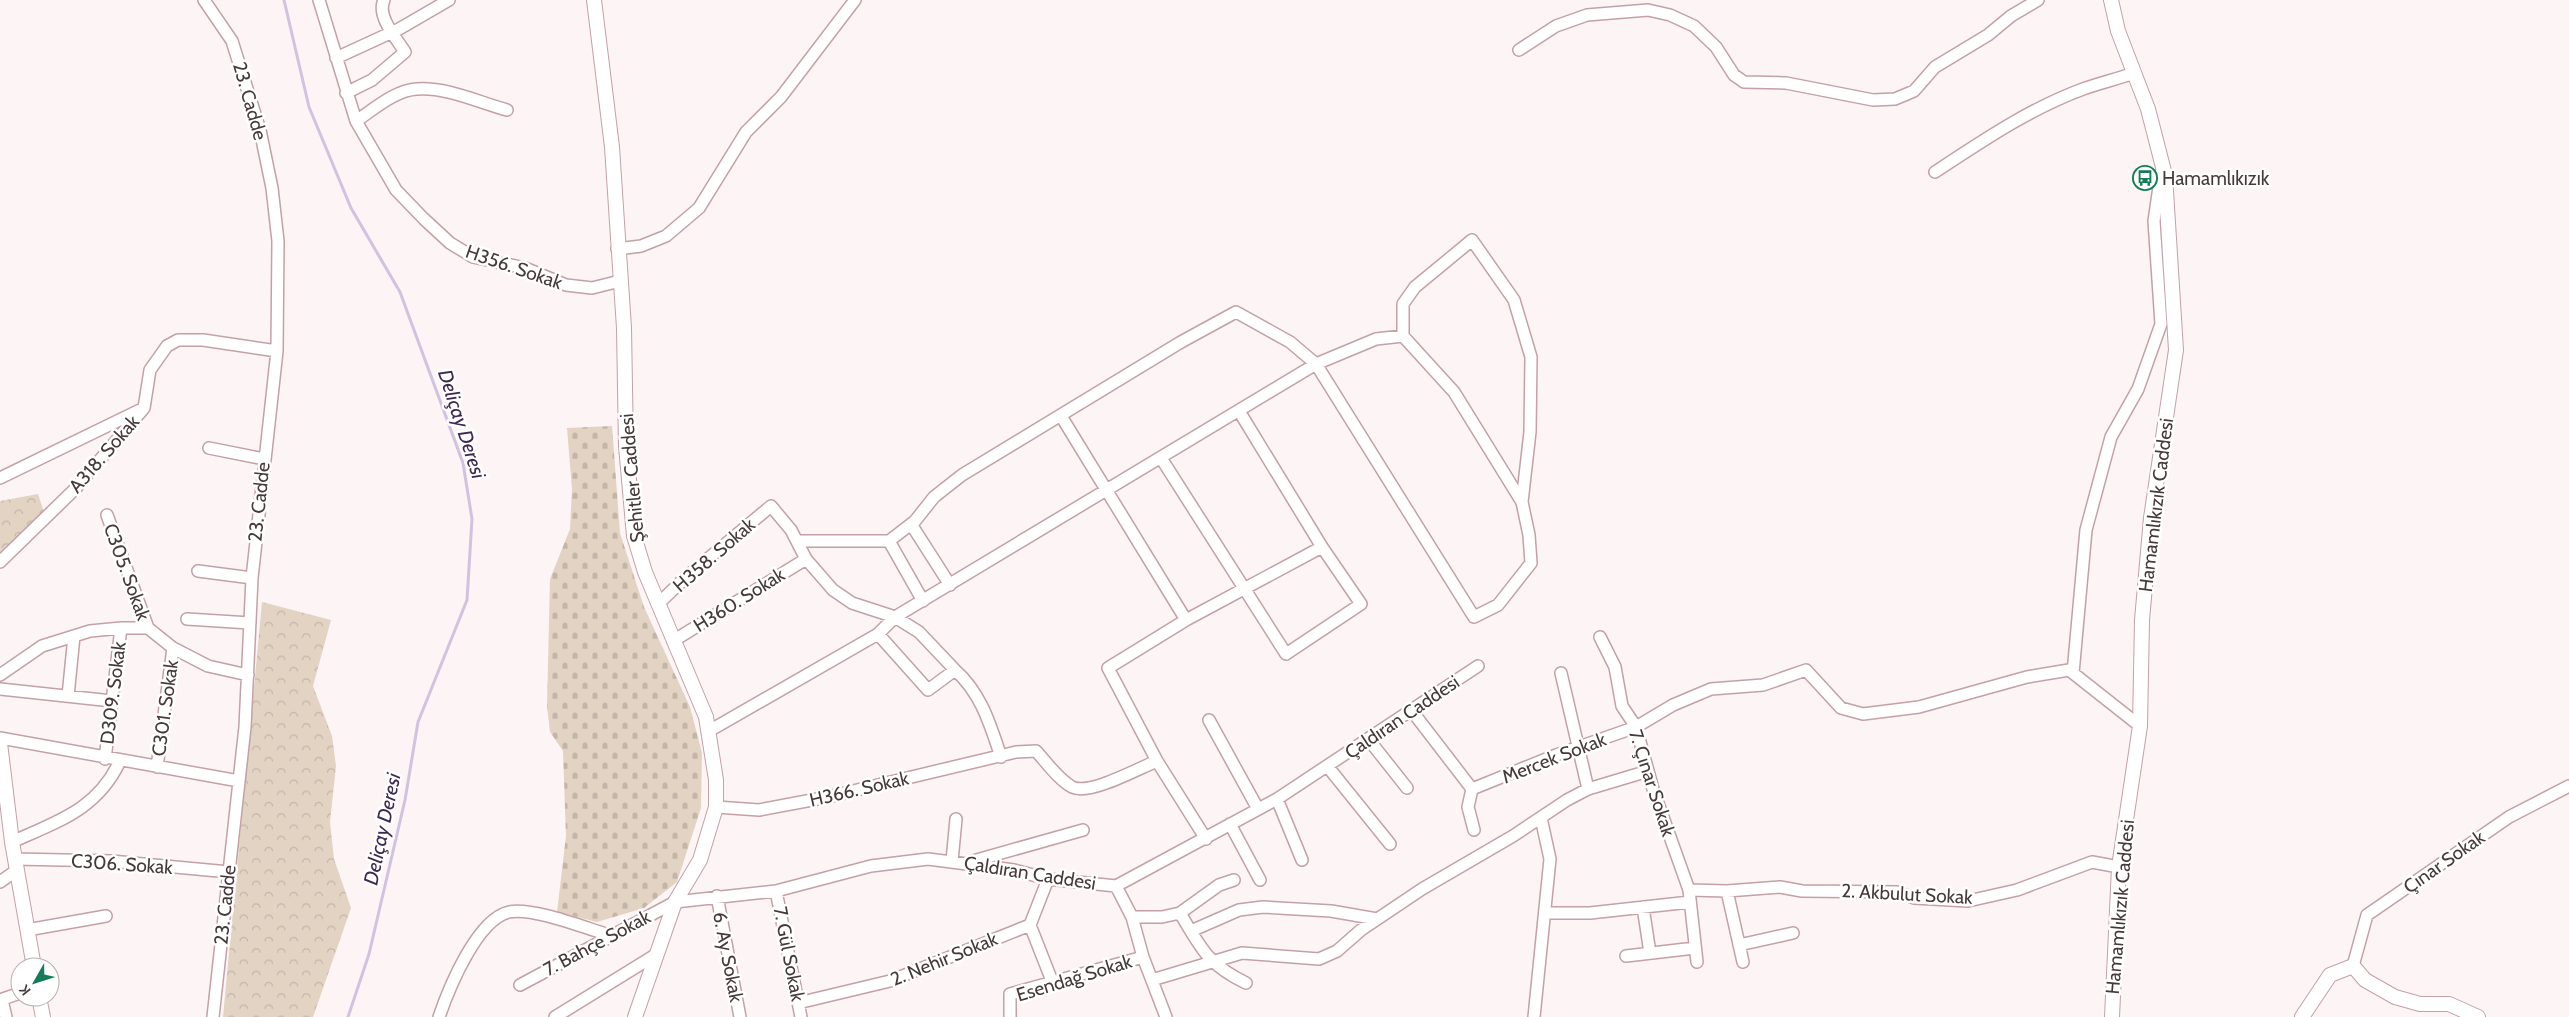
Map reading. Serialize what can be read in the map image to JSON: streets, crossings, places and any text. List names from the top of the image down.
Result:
{
  "streets": {
    "street": [
      "23. Cadde",
      "H356. Sokak",
      "A318. Sokak",
      "Şehitler Caddesi",
      "Hamamlıkızık Caddesi",
      "H358. Sokak",
      "C305. Sokak",
      "H360. Sokak",
      "D309. Sokak",
      "C301. Sokak",
      "Çaldıran Caddesi",
      "Mercek Sokak",
      "7. Çınar Sokak",
      "H366. Sokak",
      "Çınar Sokak",
      "C306. Sokak",
      "2. Akbulut Sokak",
      "7. Bahçe Sokak",
      "7. Gül Sokak",
      "6. Ay Sokak",
      "2. Nehir Sokak",
      "Esendağ Sokak"
    ]
  },
  "crossings": [
    ["23. Cadde", "A318. Sokak"],
    ["23. Cadde", "C306. Sokak"],
    ["H356. Sokak", "Şehitler Caddesi"],
    ["Şehitler Caddesi", "H358. Sokak"],
    ["Şehitler Caddesi", "H360. Sokak"],
    ["Şehitler Caddesi", "Çaldıran Caddesi"],
    ["Şehitler Caddesi", "H366. Sokak"],
    ["Şehitler Caddesi", "7. Bahçe Sokak"],
    ["Hamamlıkızık Caddesi", "2. Akbulut Sokak"],
    ["Çaldıran Caddesi", "7. Bahçe Sokak"],
    ["Çaldıran Caddesi", "7. Gül Sokak"],
    ["Çaldıran Caddesi", "6. Ay Sokak"],
    ["Çaldıran Caddesi", "Esendağ Sokak"],
    ["Mercek Sokak", "7. Çınar Sokak"],
    ["7. Çınar Sokak", "2. Akbulut Sokak"],
    ["7. Gül Sokak", "2. Nehir Sokak"]
  ],
  "water": ["Deliçay Deresi"],
  "places": {
    "bus stop": ["Hamamlıkızık"]
  },
  "north": "bottom left"
}
